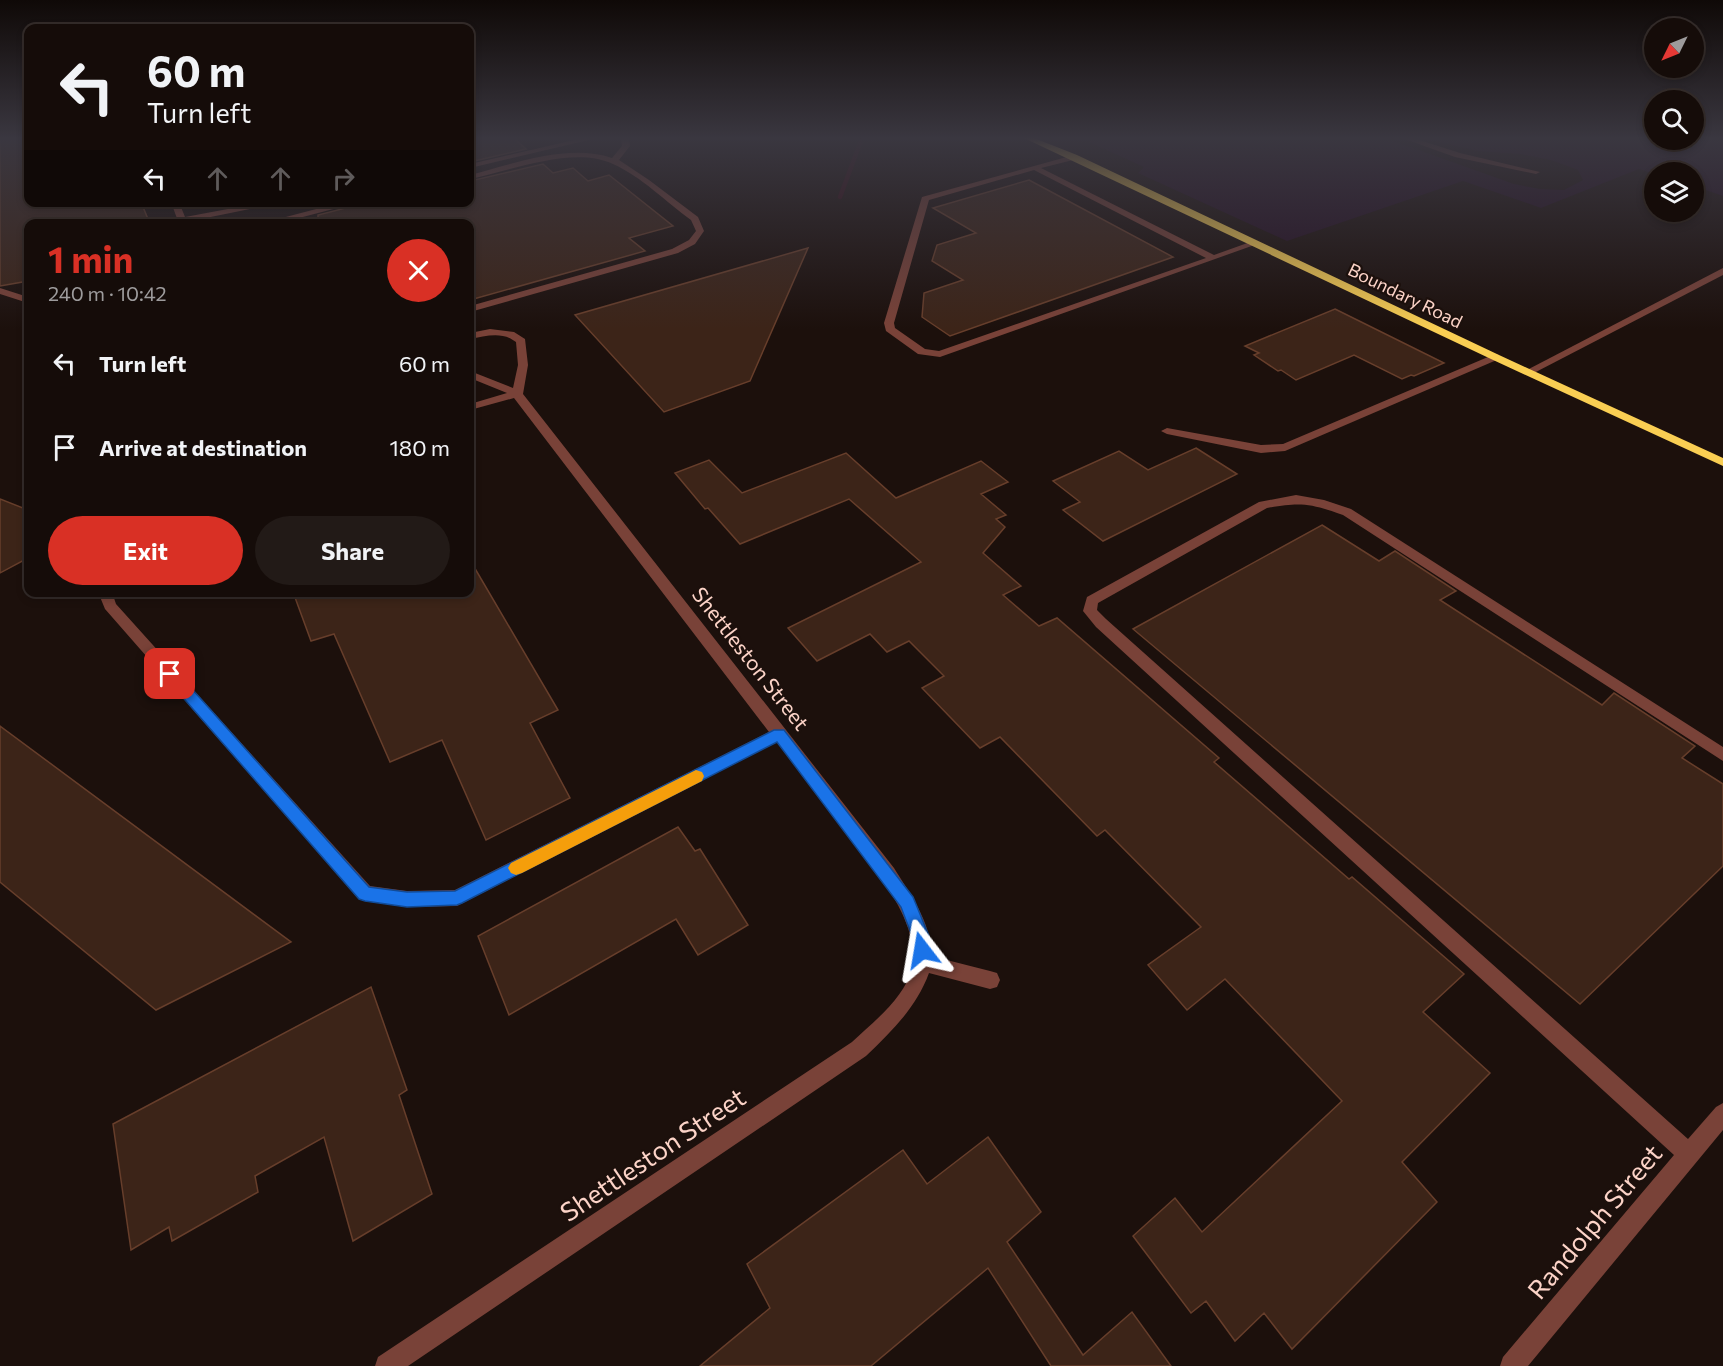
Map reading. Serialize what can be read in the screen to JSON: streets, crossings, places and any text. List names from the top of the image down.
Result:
{
  "streets": {
    "main road": ["Boundary Road"],
    "street": ["Shettleston Street", "Randolph Street"]
  },
  "north": "bottom left",
  "page": {
    "turn": ["60 m", "Turn left"],
    "heading": ["1 min", "240 m · 10:42"],
    "list": [
      {
        "name": "Turn left",
        "value": "60 m"
      },
      {
        "name": "Arrive at destination",
        "value": "180 m"
      }
    ],
    "buttons": ["Exit", "Share"]
  }
}
